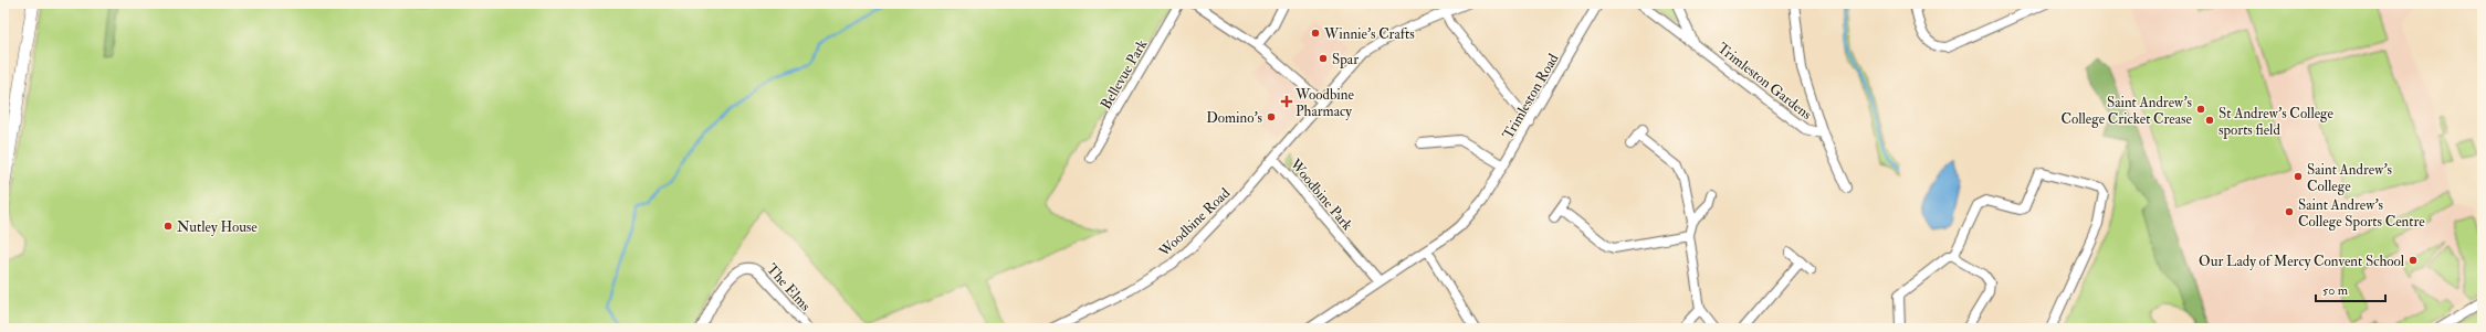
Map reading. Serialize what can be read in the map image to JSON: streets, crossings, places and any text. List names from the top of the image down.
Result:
{
  "streets": {
    "street": [
      "Bellevue Park",
      "Trimleston Gardens",
      "Trimleston Road",
      "Woodbine Park",
      "Woodbine Road",
      "The Elms"
    ]
  },
  "crossings": [
    ["Woodbine Park", "Woodbine Road"]
  ],
  "places": {
    "other": [
      "Winnie's Crafts",
      "Spar",
      "Saint Andrew's College Cricket Crease",
      "Domino's",
      "St Andrew's College sports field",
      "Saint Andrew's College",
      "Saint Andrew's College Sports Centre",
      "Nutley House",
      "Our Lady of Mercy Convent School"
    ],
    "health": ["Woodbine Pharmacy"]
  },
  "scale_bar": "50 m"
}
